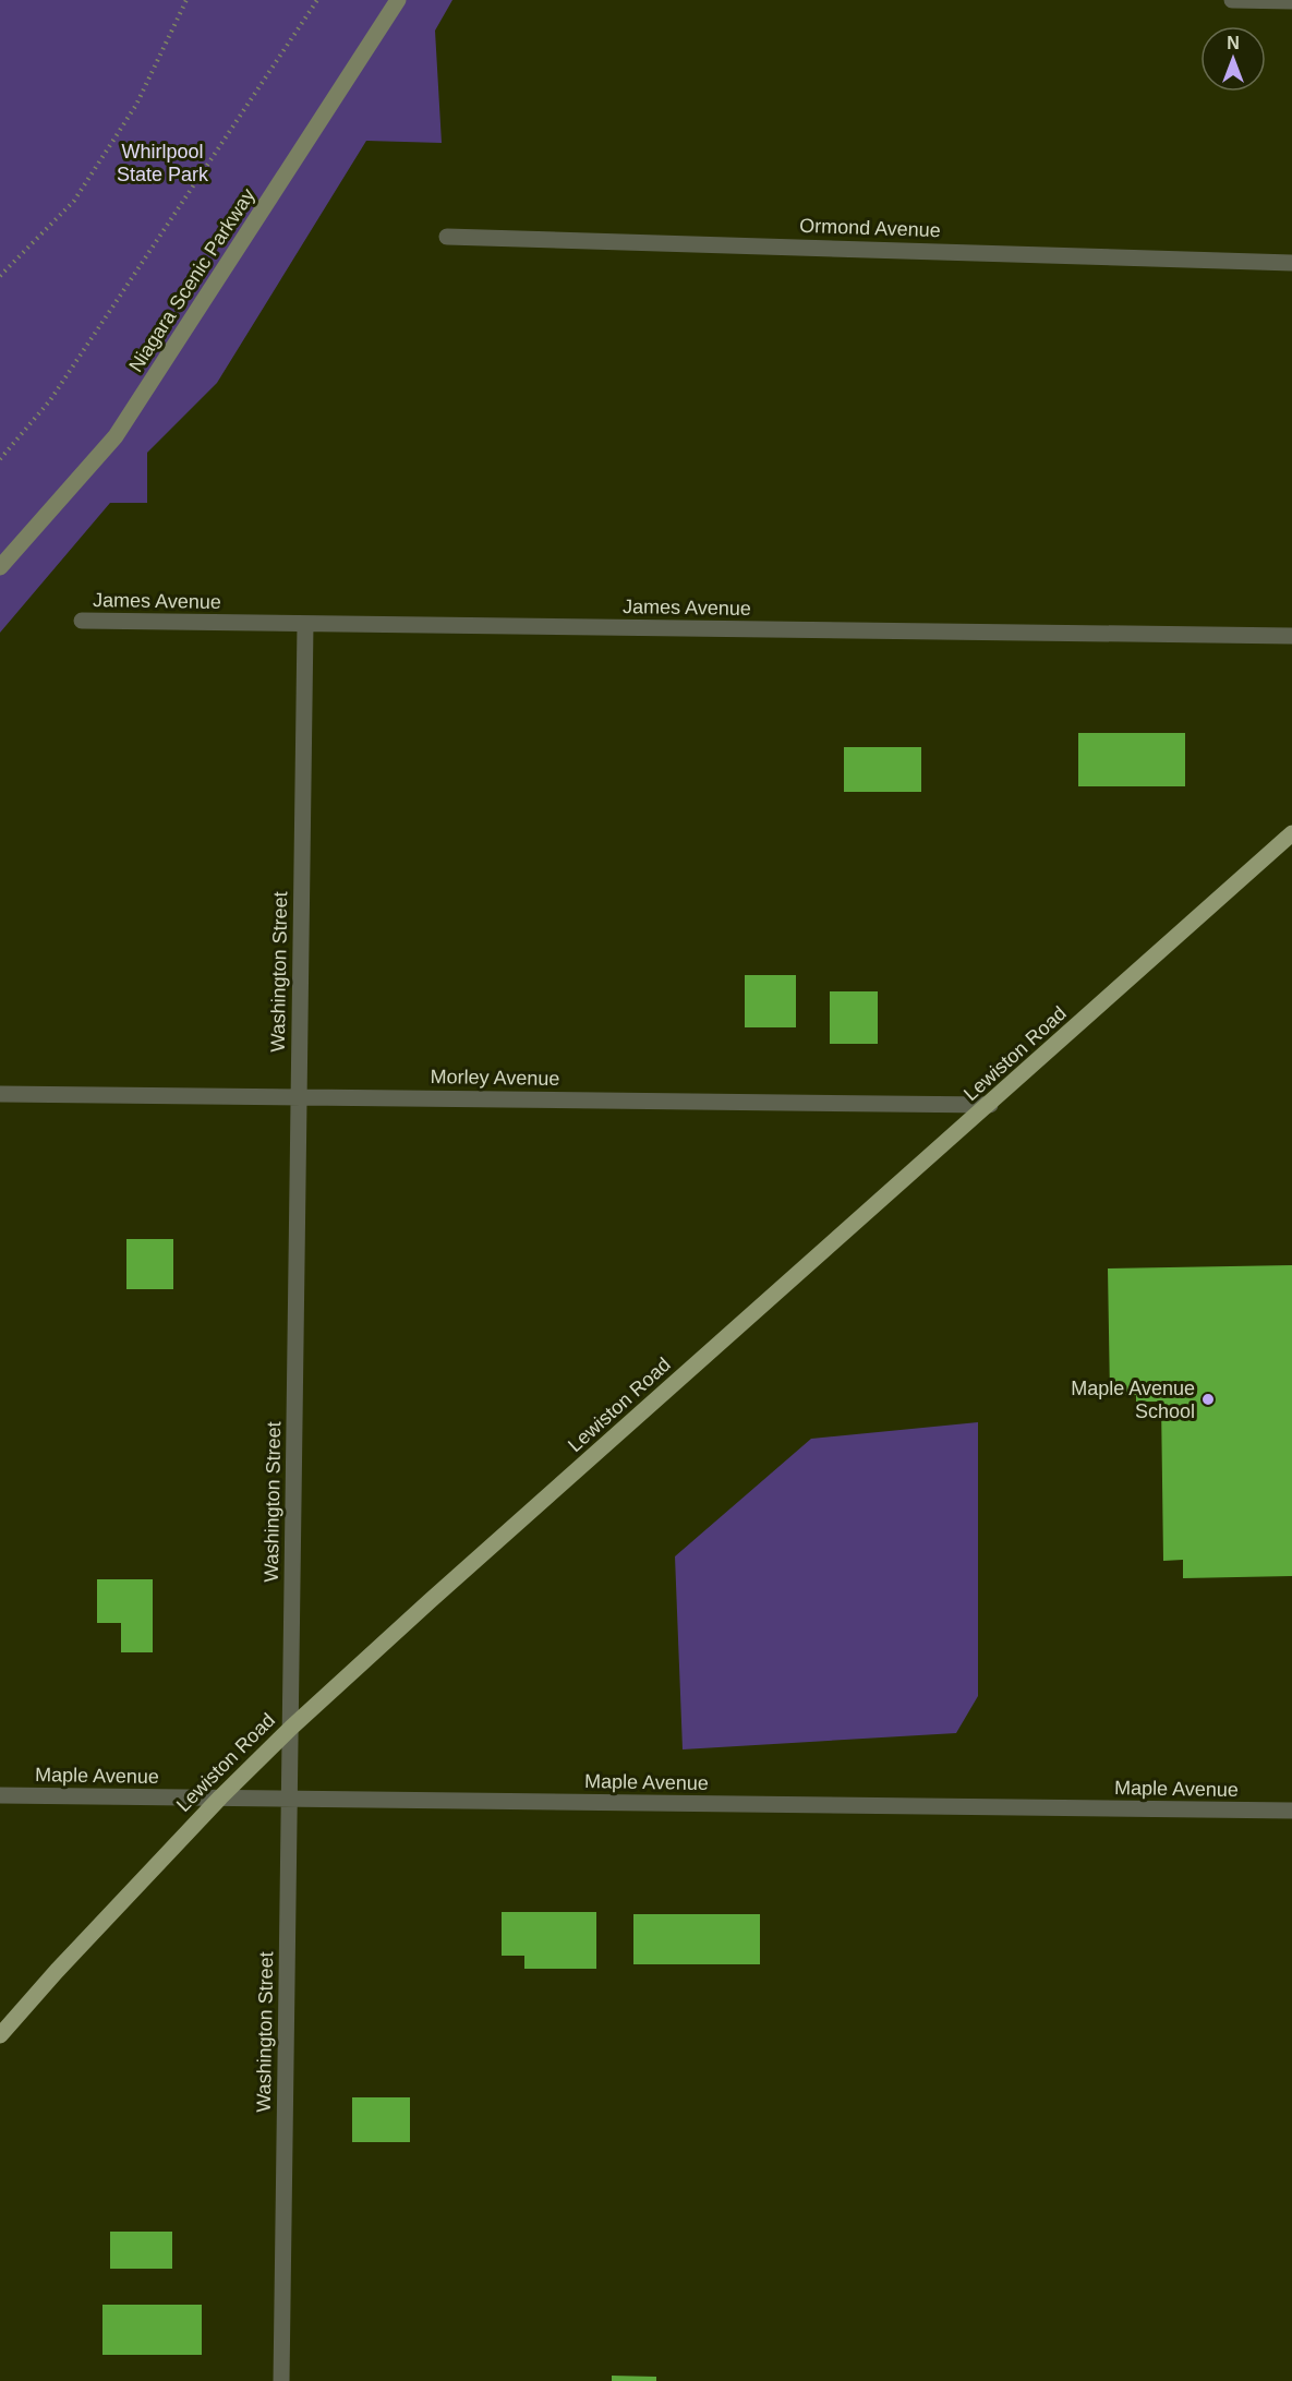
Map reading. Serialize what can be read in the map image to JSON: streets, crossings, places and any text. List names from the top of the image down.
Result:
{
  "streets": {
    "main road": ["Niagara Scenic Parkway", "Lewiston Road"],
    "street": [
      "Ormond Avenue",
      "James Avenue",
      "Washington Street",
      "Morley Avenue",
      "Maple Avenue"
    ]
  },
  "crossings": [
    ["James Avenue", "Washington Street"],
    ["Washington Street", "Lewiston Road"],
    ["Washington Street", "Morley Avenue"],
    ["Washington Street", "Maple Avenue"],
    ["Lewiston Road", "Morley Avenue"],
    ["Lewiston Road", "Maple Avenue"]
  ],
  "parks": ["Whirlpool State Park"],
  "places": ["Maple Avenue School"],
  "north": "top"
}
